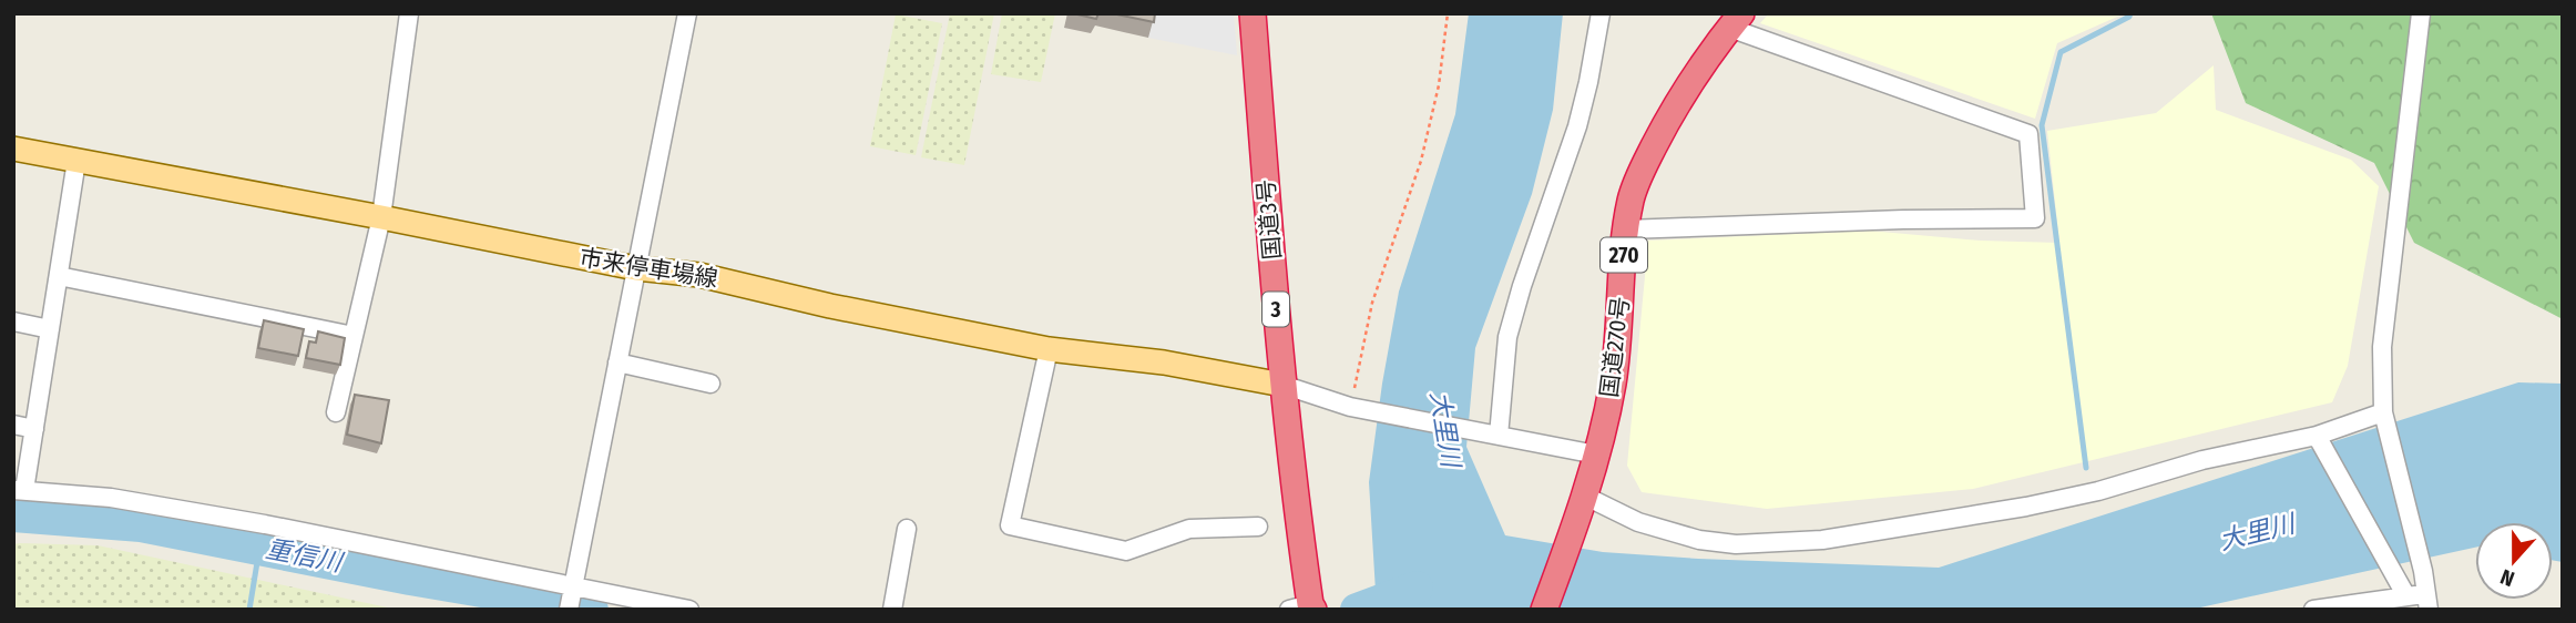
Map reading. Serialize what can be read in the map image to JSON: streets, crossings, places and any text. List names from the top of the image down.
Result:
{
  "streets": {
    "highway": [
      "国道3号",
      "270",
      "3",
      "国道270号"
    ],
    "main road": ["市来停車場線"]
  },
  "crossings": [
    ["国道3号", "市来停車場線"]
  ],
  "water": ["大里川", "重信川"],
  "north": "bottom"
}
